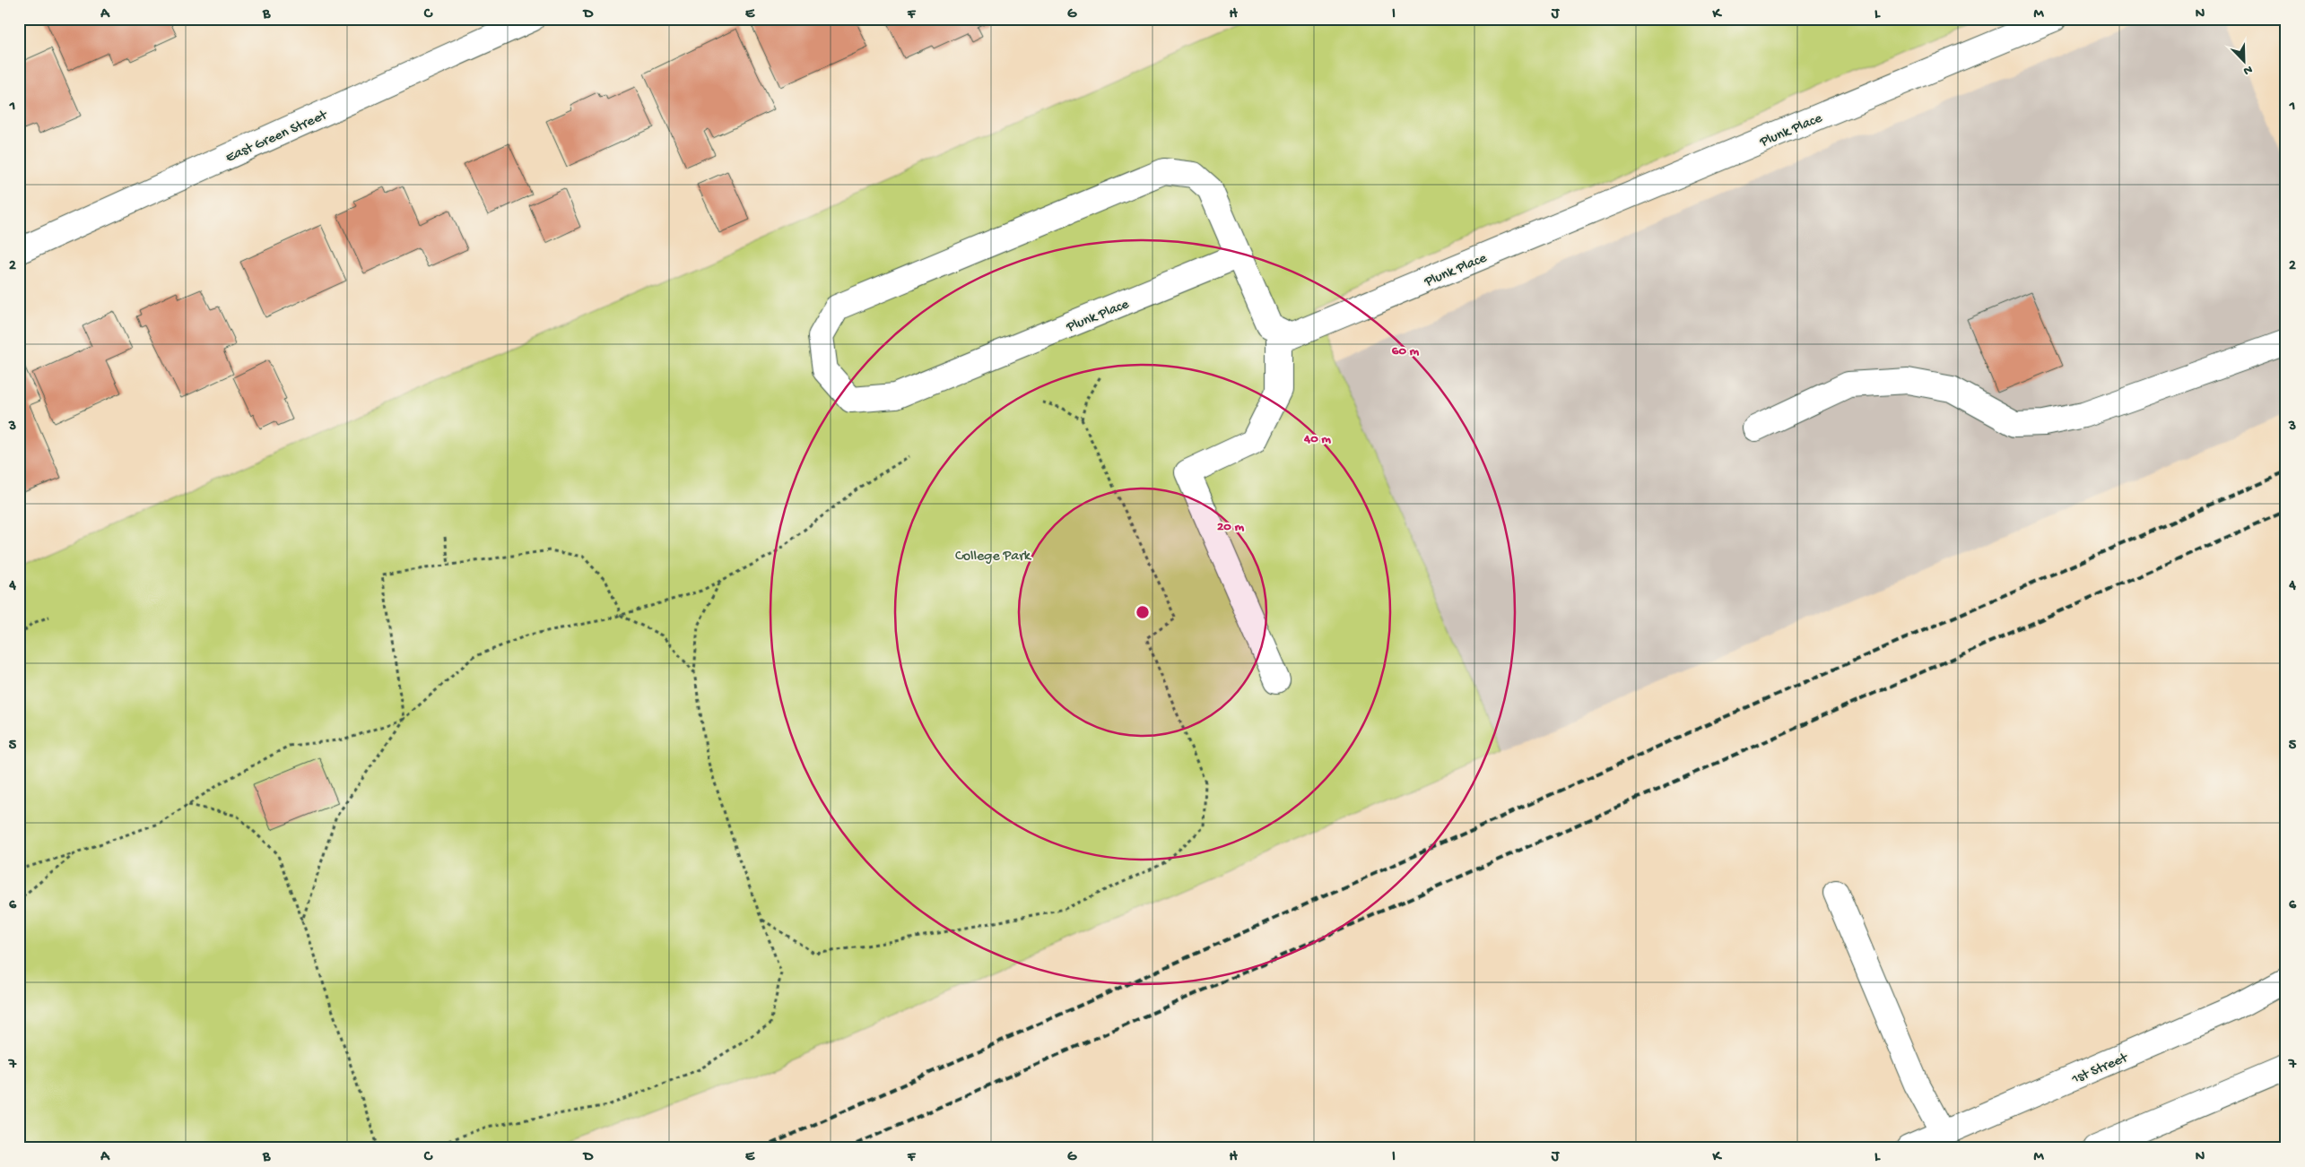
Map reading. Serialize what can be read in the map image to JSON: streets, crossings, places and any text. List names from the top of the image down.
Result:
{
  "streets": {
    "street": ["Plunk Place", "East Green Street", "1st Street"]
  },
  "parks": ["College Park"],
  "north": "bottom right",
  "grid": {
    "columns": [
      "A",
      "B",
      "C",
      "D",
      "E",
      "F",
      "G",
      "H",
      "I",
      "J",
      "K",
      "L",
      "M",
      "N"
    ],
    "rows": [
      "1",
      "2",
      "3",
      "4",
      "5",
      "6",
      "7"
    ]
  },
  "rings": ["60 m", "40 m", "20 m"]
}
